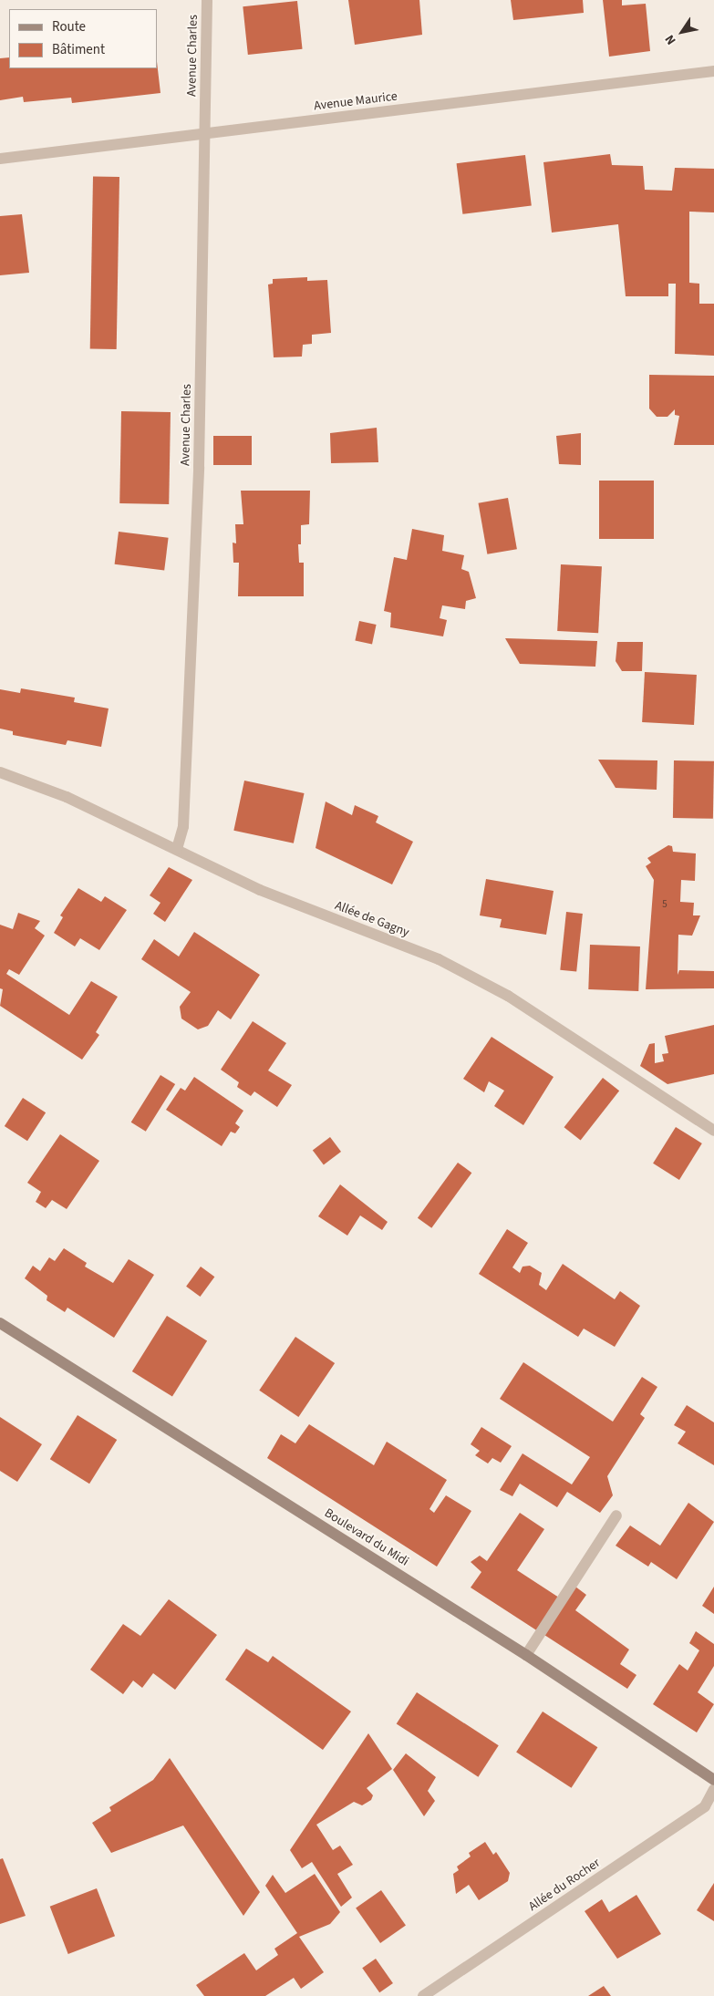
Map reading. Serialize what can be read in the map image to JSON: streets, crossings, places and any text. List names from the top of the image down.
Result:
{
  "streets": {
    "street": [
      "Avenue Charles",
      "Avenue Maurice",
      "Allée de Gagny",
      "Boulevard du Midi",
      "Allée du Rocher"
    ]
  },
  "crossings": [
    ["Avenue Charles", "Avenue Maurice"],
    ["Avenue Charles", "Allée de Gagny"]
  ],
  "house_numbers": ["5"],
  "legend": ["Route", "Bâtiment"],
  "north": "bottom left"
}
